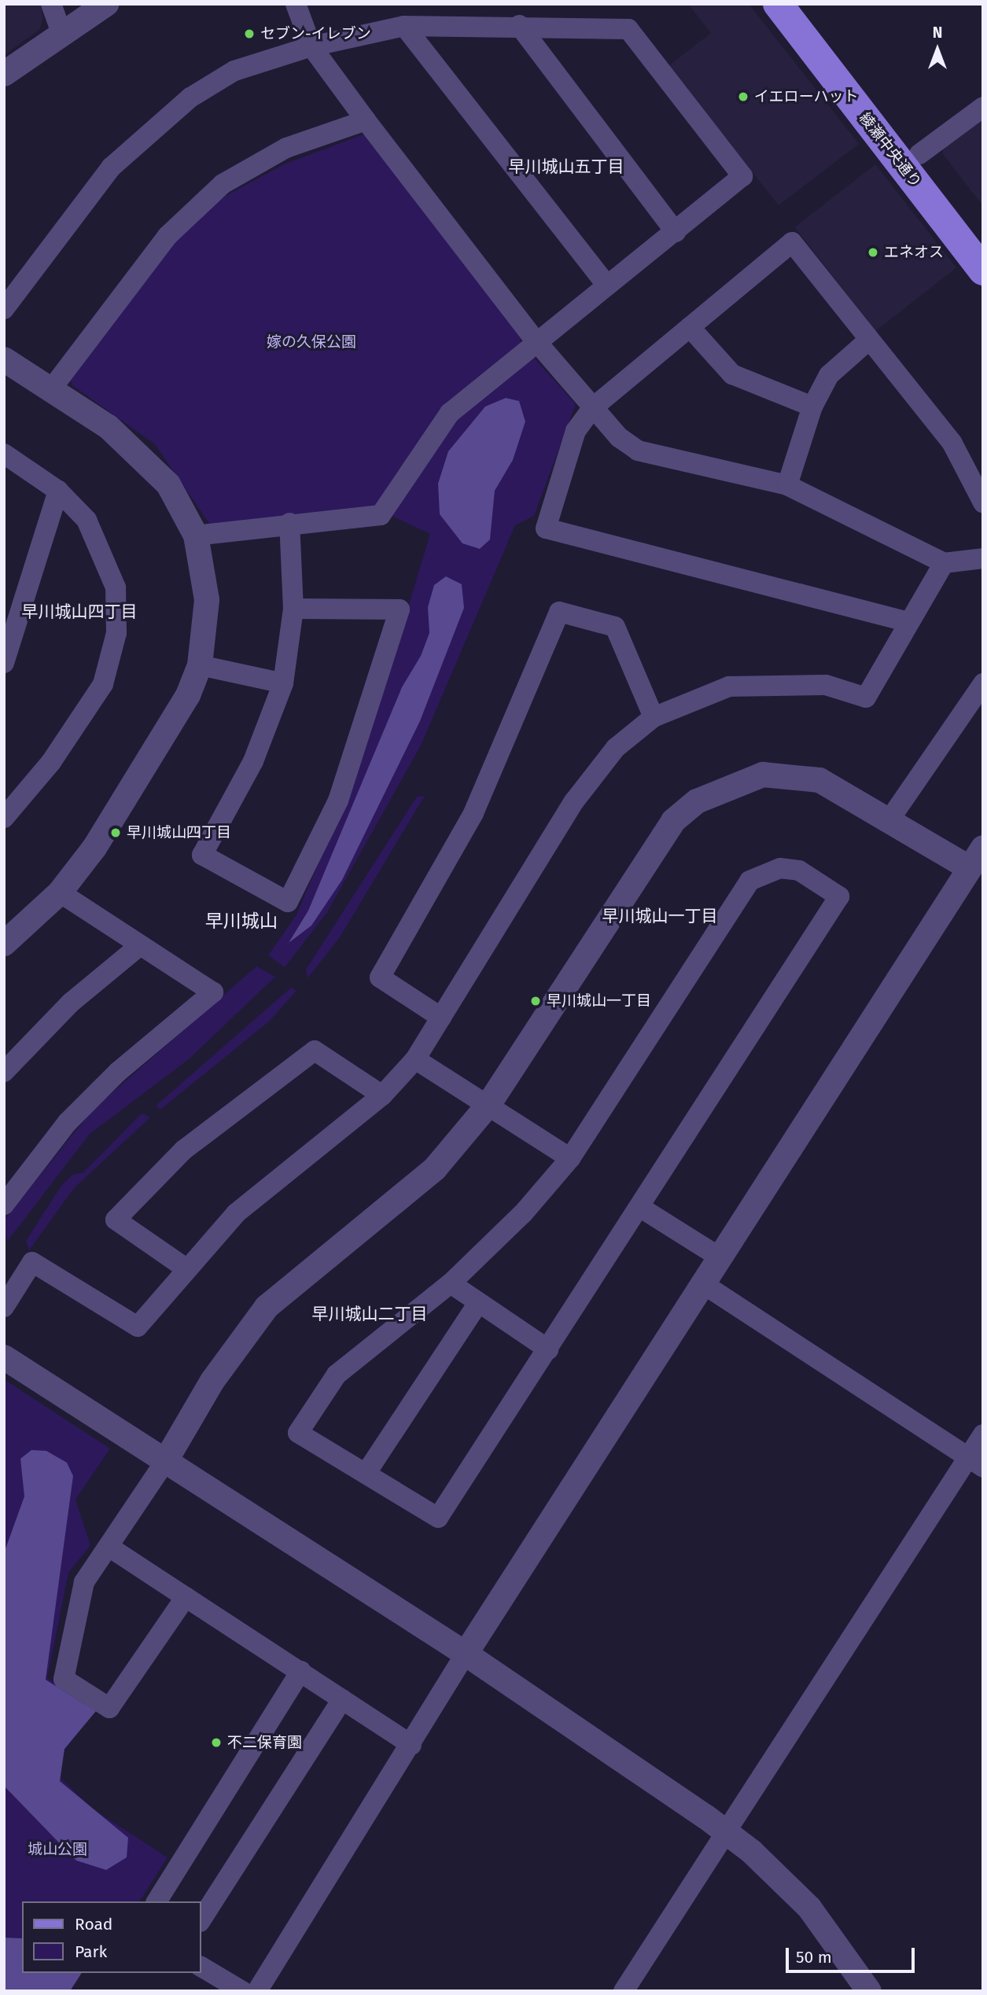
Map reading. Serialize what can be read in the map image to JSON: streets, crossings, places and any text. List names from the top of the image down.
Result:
{
  "streets": {
    "main road": ["綾瀬中央通り"]
  },
  "districts": [
    "早川城山五丁目",
    "早川城山四丁目",
    "早川城山一丁目",
    "早川城山",
    "早川城山二丁目"
  ],
  "parks": ["嫁の久保公園", "城山公園"],
  "places": [
    "セブン-イレブン",
    "イエローハット",
    "エネオス",
    "早川城山四丁目",
    "早川城山一丁目",
    "不二保育園"
  ],
  "legend": ["Road", "Park"],
  "scale_bar": "50 m",
  "north": "top"
}
